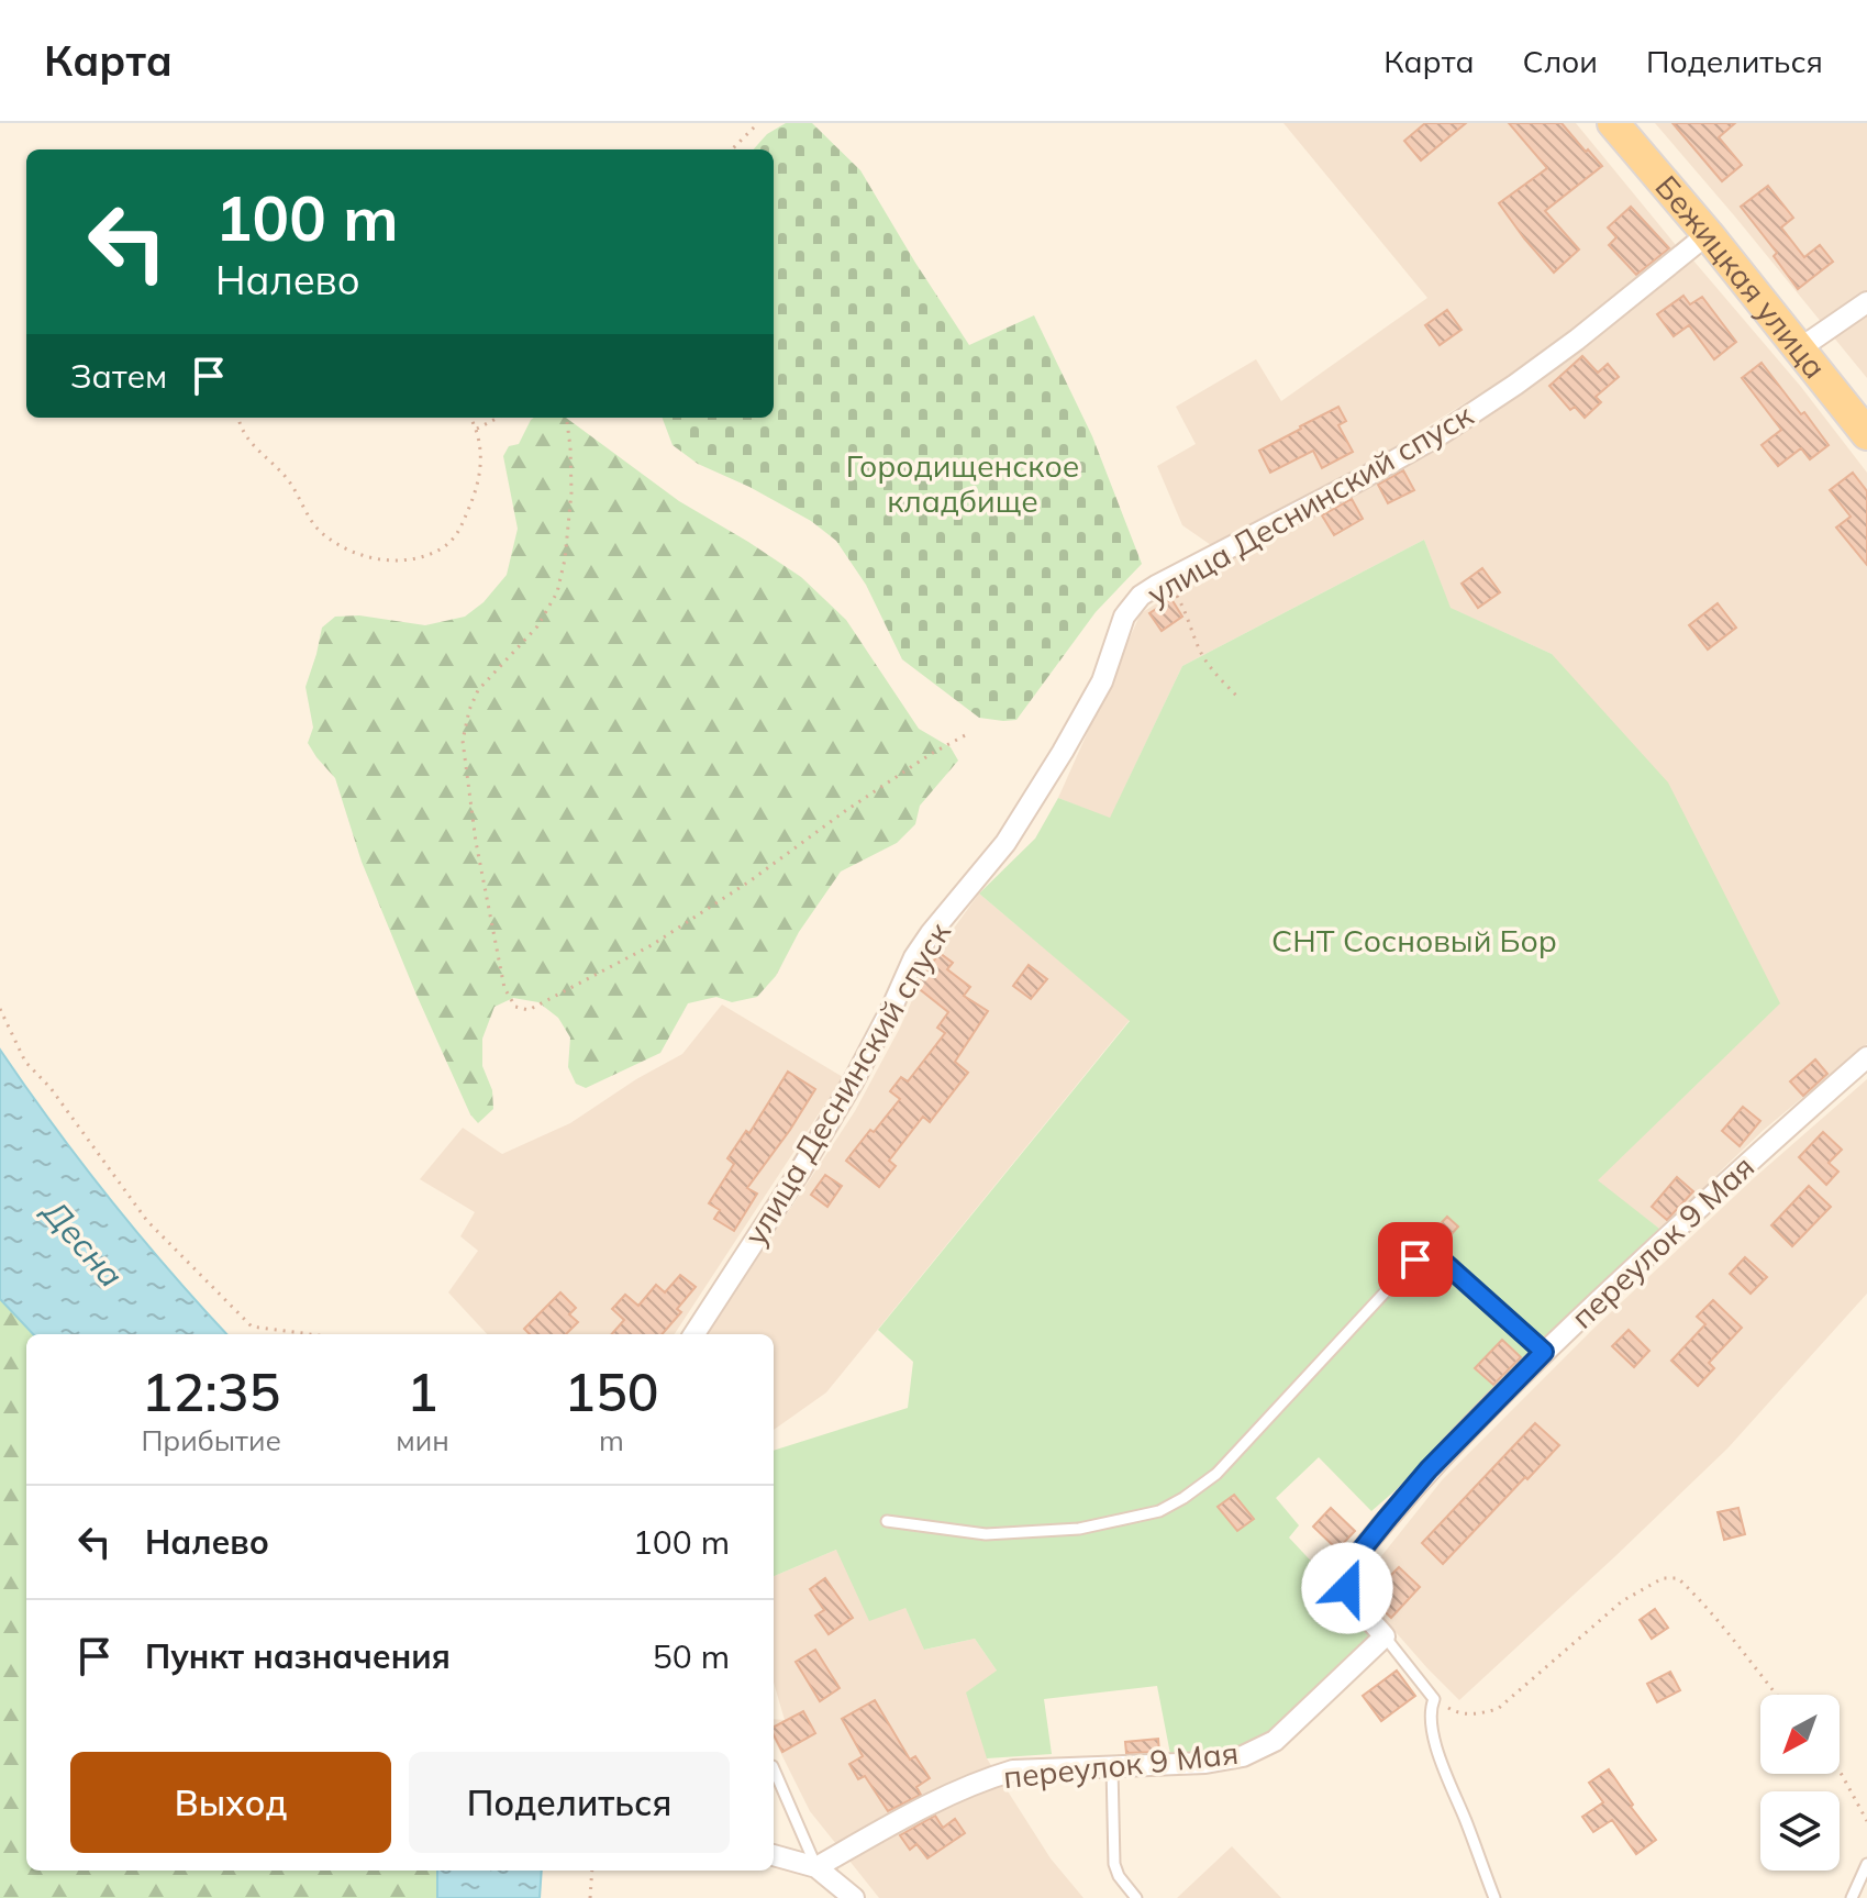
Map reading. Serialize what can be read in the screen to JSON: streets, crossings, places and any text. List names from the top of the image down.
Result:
{
  "streets": {
    "main road": ["Бежицкая улица"],
    "street": ["улица Деснинский спуск", "переулок 9 Мая"]
  },
  "crossings": [
    ["Бежицкая улица", "улица Деснинский спуск"]
  ],
  "water": ["Десна"],
  "parks": ["Городищенское кладбище", "СНТ Сосновый Бор"],
  "north": "bottom left",
  "page": {
    "header": "Карта",
    "nav": ["Карта", "Слои", "Поделиться"],
    "turn": ["100 m", "Налево"],
    "then": "Затем",
    "eta": [
      "12:35",
      "Прибытие",
      "1",
      "мин",
      "150",
      "m"
    ],
    "list": [
      {
        "name": "Налево",
        "value": "100 m"
      },
      {
        "name": "Пункт назначения",
        "value": "50 m"
      }
    ],
    "buttons": ["Выход", "Поделиться"]
  }
}
